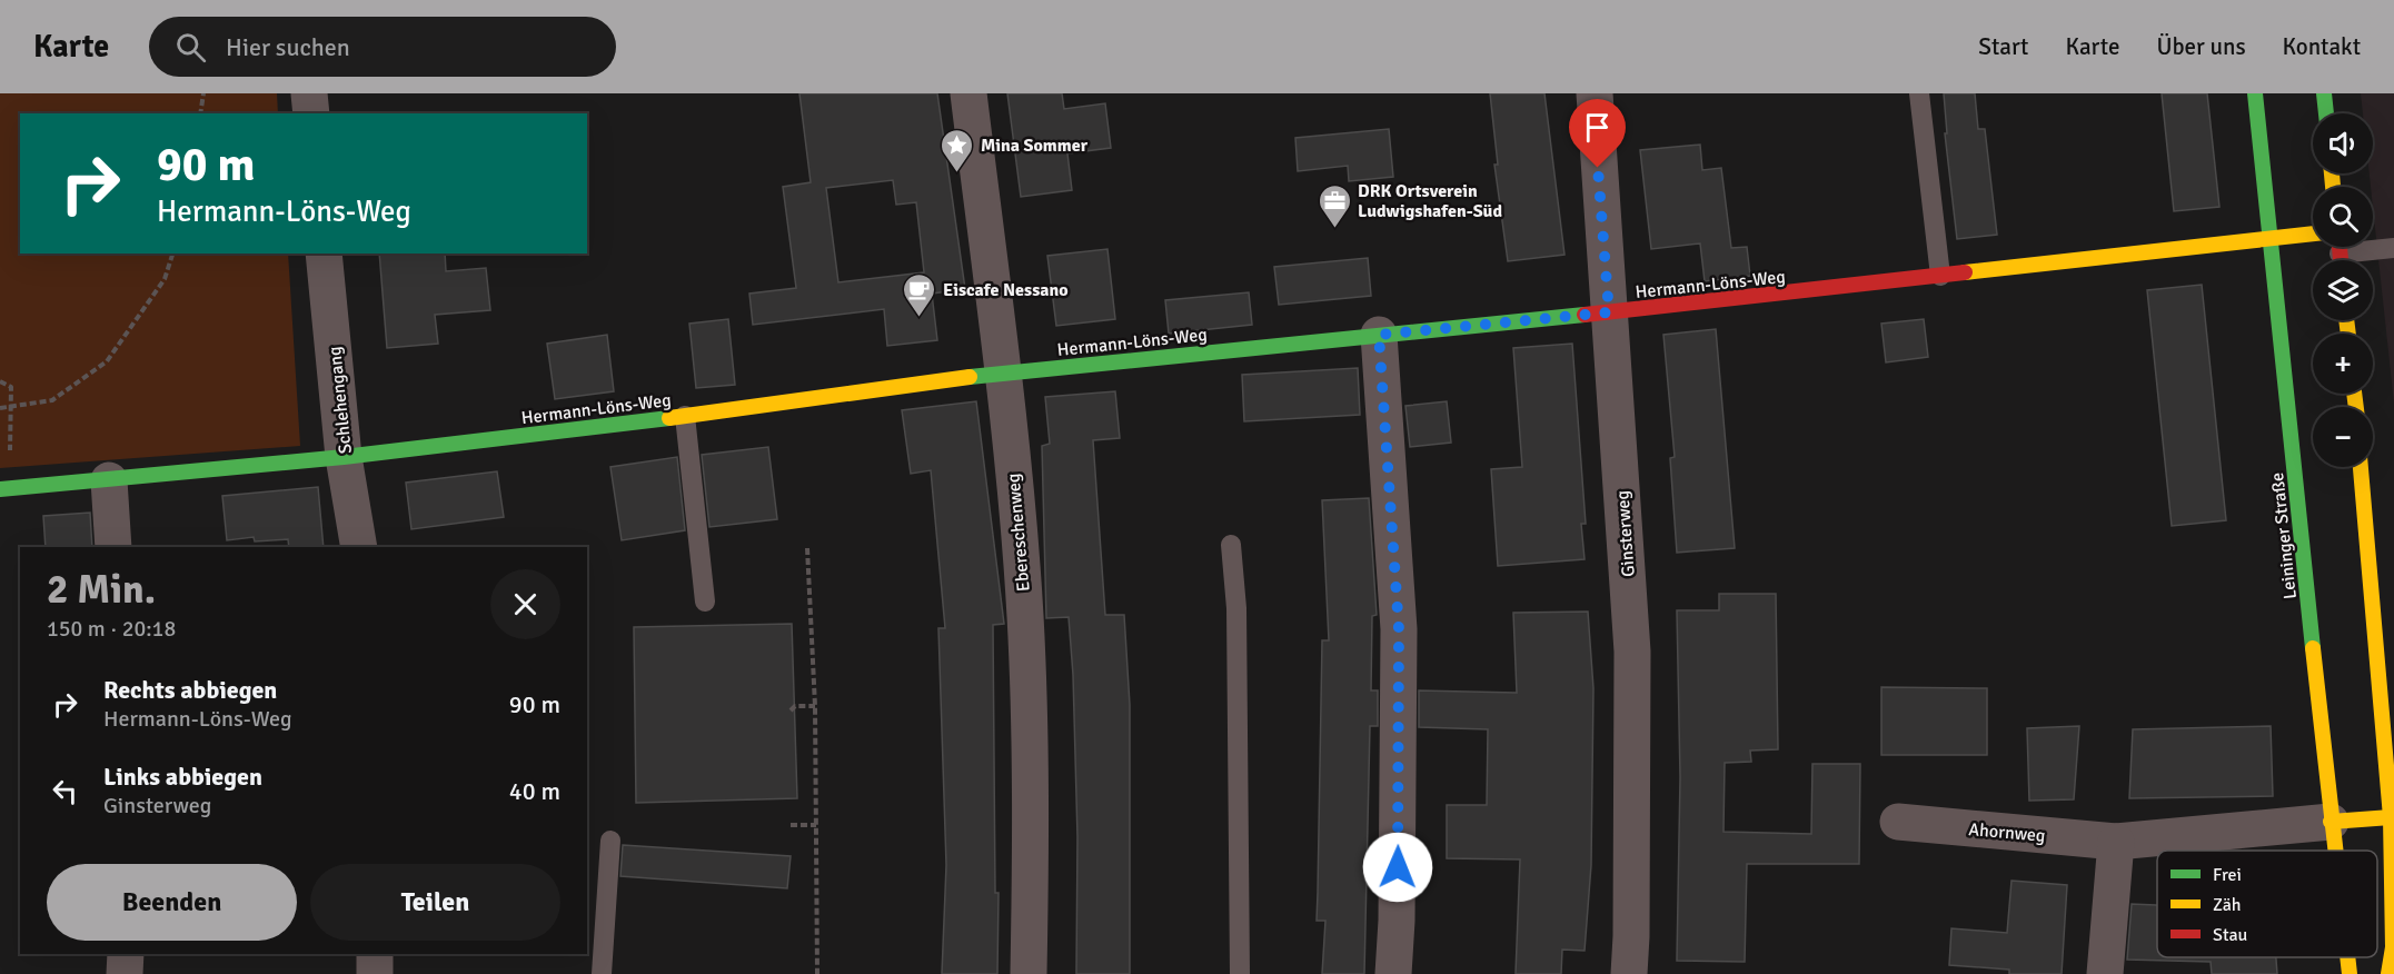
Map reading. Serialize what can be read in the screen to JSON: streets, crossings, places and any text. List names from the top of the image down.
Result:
{
  "streets": {
    "street": [
      "Hermann-Löns-Weg",
      "Schlehengang",
      "Ebereschenweg",
      "Ginsterweg",
      "Leininger Straße",
      "Ahornweg"
    ]
  },
  "crossings": [
    ["Hermann-Löns-Weg", "Schlehengang"],
    ["Hermann-Löns-Weg", "Ebereschenweg"],
    ["Hermann-Löns-Weg", "Ginsterweg"],
    ["Hermann-Löns-Weg", "Leininger Straße"],
    ["Leininger Straße", "Ahornweg"]
  ],
  "places": {
    "place": ["Mina Sommer"],
    "office": ["DRK Ortsverein Ludwigshafen-Süd"],
    "cafe": ["Eiscafe Nessano"]
  },
  "legend": ["Frei", "Zäh", "Stau"],
  "page": {
    "header": "Karte",
    "search": "Hier suchen",
    "nav": [
      "Start",
      "Karte",
      "Über uns",
      "Kontakt"
    ],
    "map_buttons": ["+", "−"],
    "turn": ["90 m", "Hermann-Löns-Weg"],
    "heading": ["2 Min.", "150 m · 20:18"],
    "list": [
      {
        "name": "Rechts abbiegen",
        "note": "Hermann-Löns-Weg",
        "value": "90 m"
      },
      {
        "name": "Links abbiegen",
        "note": "Ginsterweg",
        "value": "40 m"
      }
    ],
    "buttons": ["Beenden", "Teilen"]
  }
}
